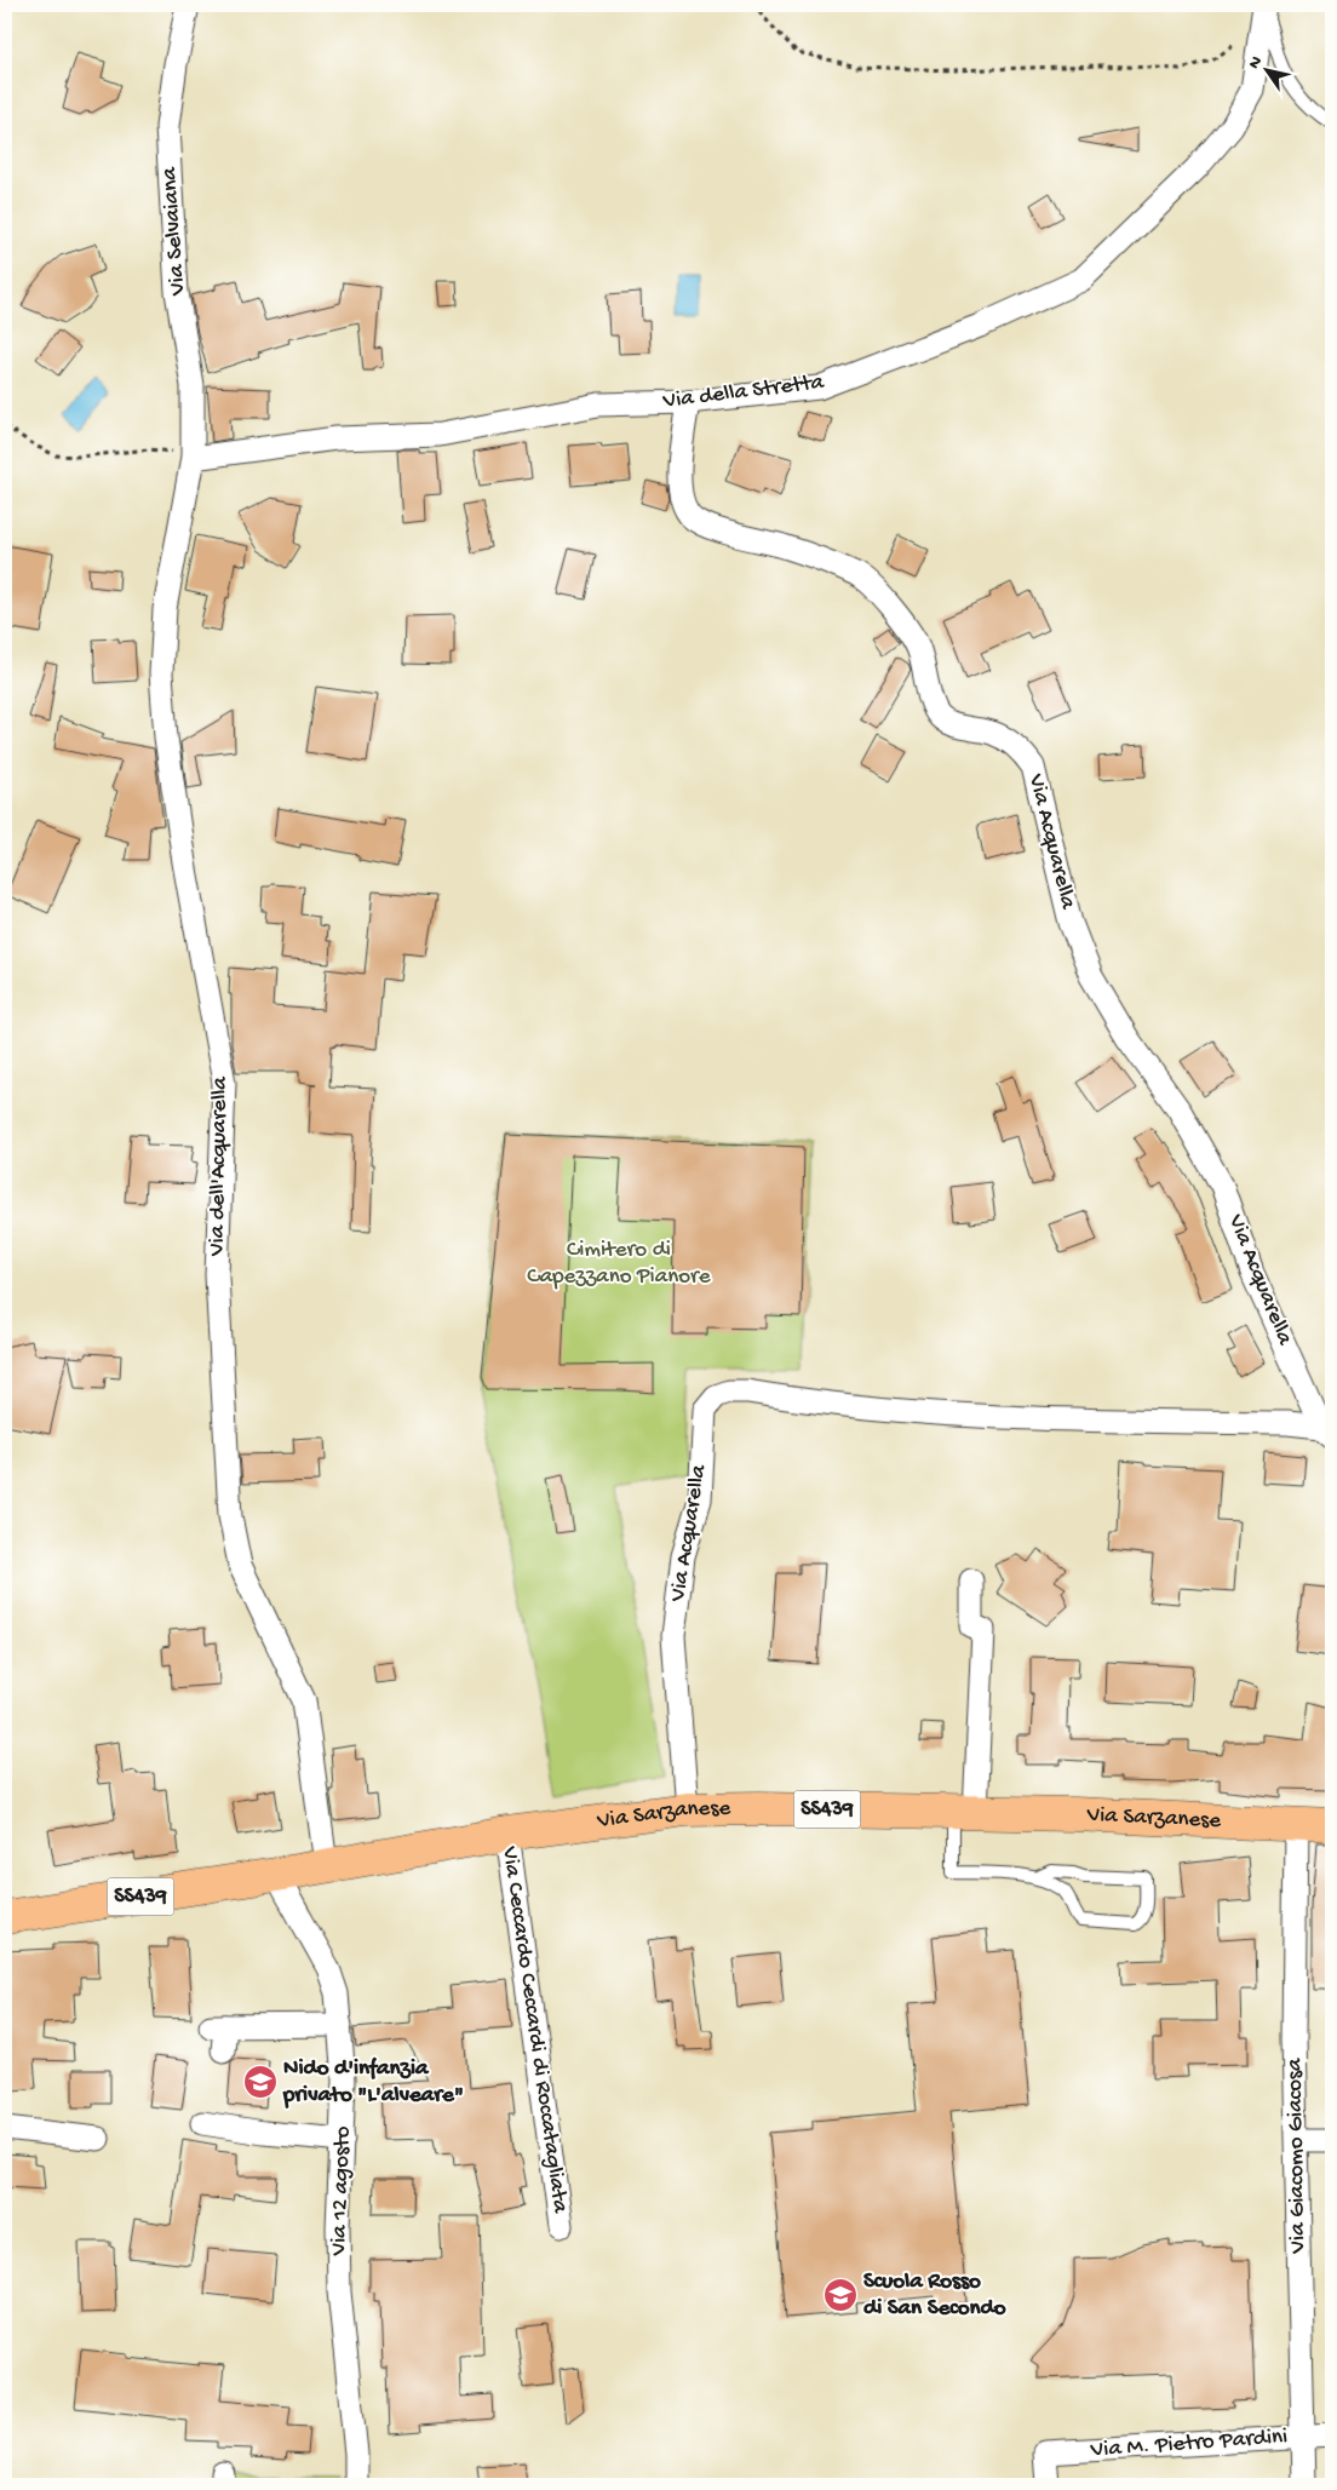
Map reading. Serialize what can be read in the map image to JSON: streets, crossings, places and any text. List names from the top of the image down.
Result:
{
  "streets": {
    "main road": ["SS439", "Via Sarzanese"],
    "street": [
      "Via Selvaiana",
      "Via della Stretta",
      "Via Acquarella",
      "Via dell'Acquarella",
      "Via Ceccardo Ceccardi di Roccatagliata",
      "Via Giacomo Giacosa",
      "Via 12 agosto",
      "Via M. Pietro Pardini"
    ]
  },
  "crossings": [
    ["Via Selvaiana", "Via della Stretta"],
    ["Via Selvaiana", "Via dell'Acquarella"],
    ["Via della Stretta", "Via Acquarella"],
    ["Via della Stretta", "Via dell'Acquarella"],
    ["Via Acquarella", "Via Sarzanese"],
    ["Via dell'Acquarella", "Via Sarzanese"],
    ["Via Sarzanese", "Via Ceccardo Ceccardi di Roccatagliata"],
    ["Via Sarzanese", "Via Giacomo Giacosa"],
    ["Via Sarzanese", "Via 12 agosto"],
    ["Via Giacomo Giacosa", "Via M. Pietro Pardini"]
  ],
  "parks": ["Cimitero di Capezzano Pianore"],
  "places": {
    "school or university": ["Nido d'infanzia privato \"L'alveare\"", "Scuola Rosso di San Secondo"]
  },
  "north": "top left"
}
